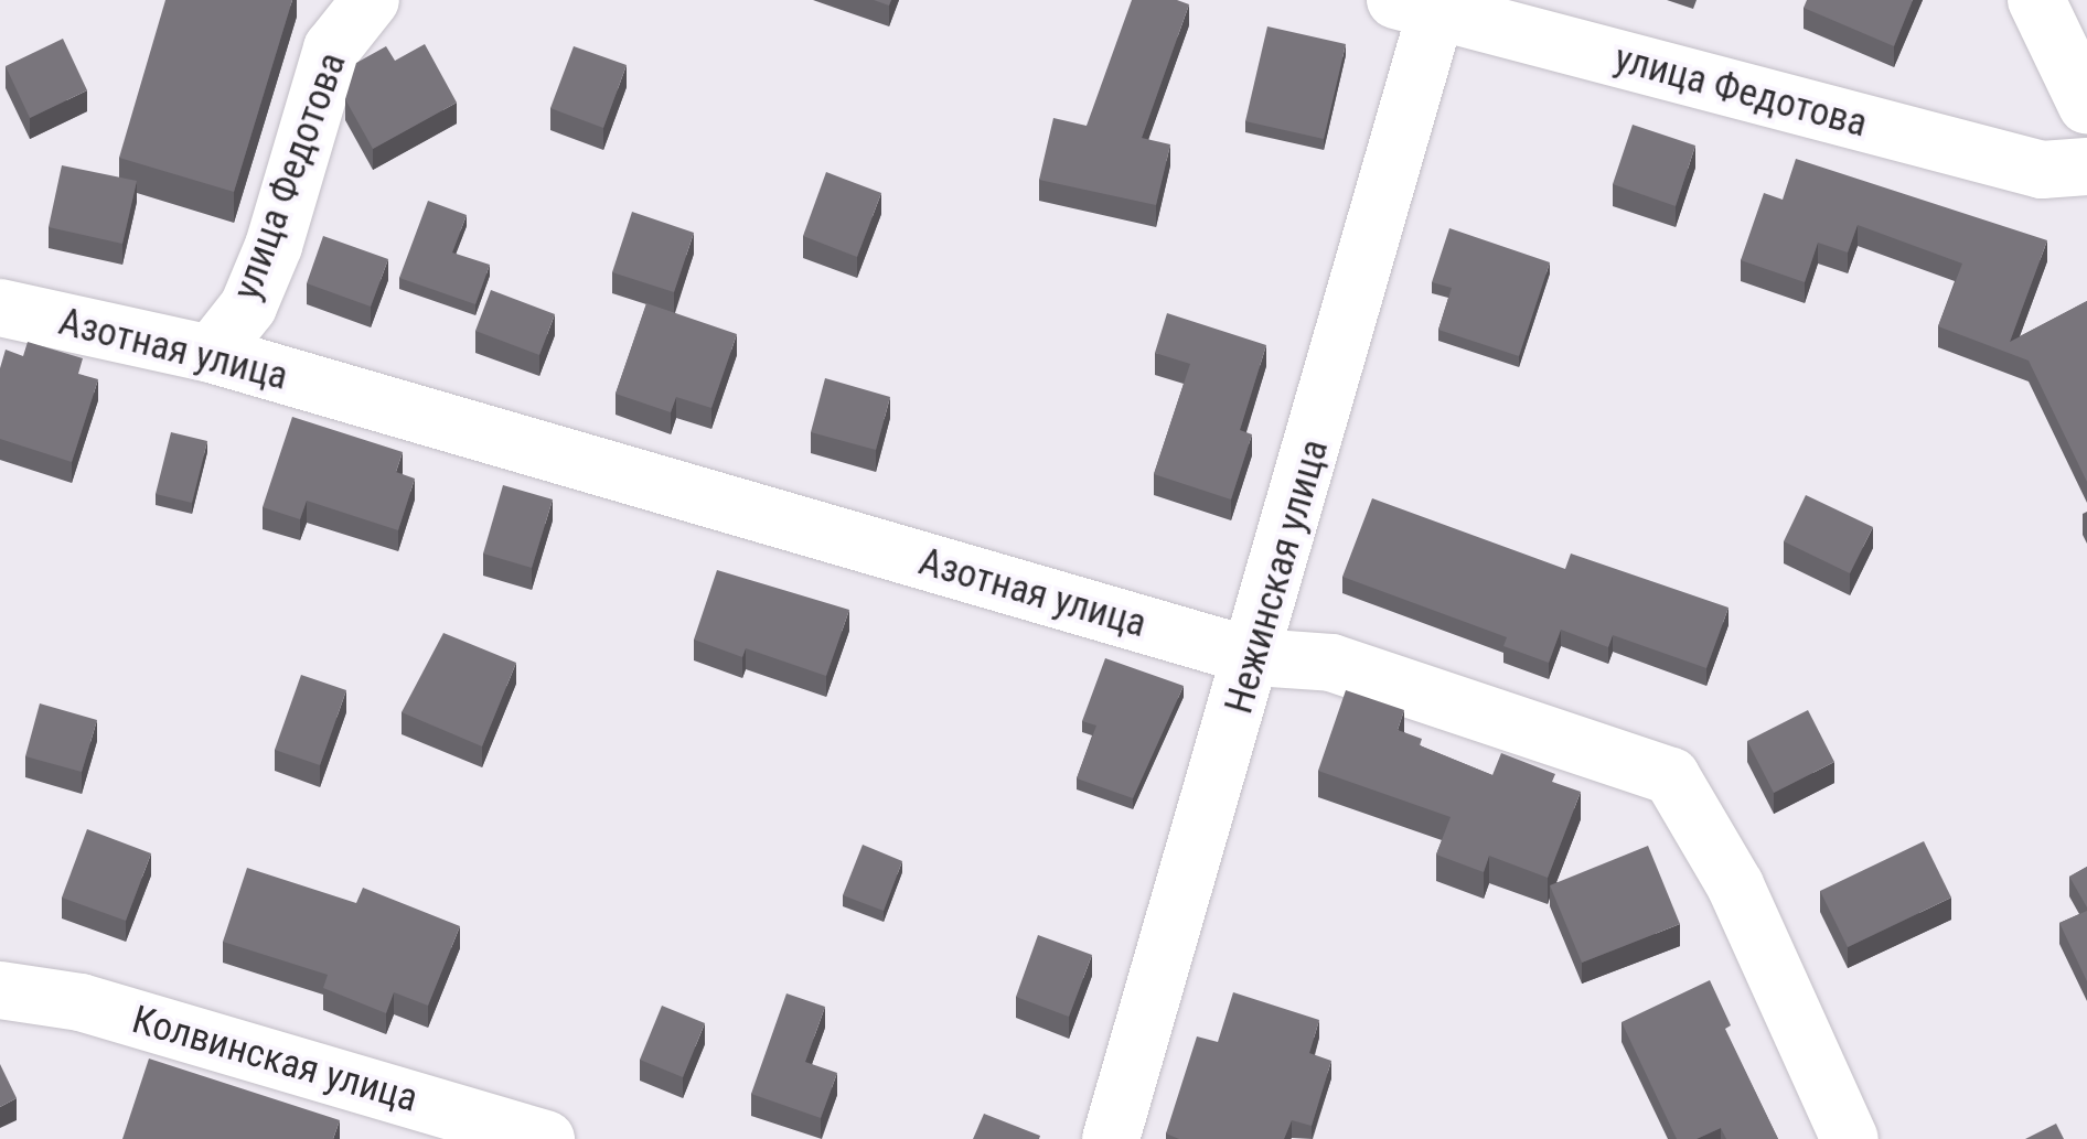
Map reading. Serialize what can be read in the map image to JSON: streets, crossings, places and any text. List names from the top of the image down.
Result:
{
  "streets": {
    "street": [
      "улица Федотова",
      "Азотная улица",
      "Нежинская улица",
      "Колвинская улица"
    ]
  },
  "crossings": [
    ["улица Федотова", "Азотная улица"],
    ["улица Федотова", "Нежинская улица"],
    ["Азотная улица", "Нежинская улица"]
  ]
}
